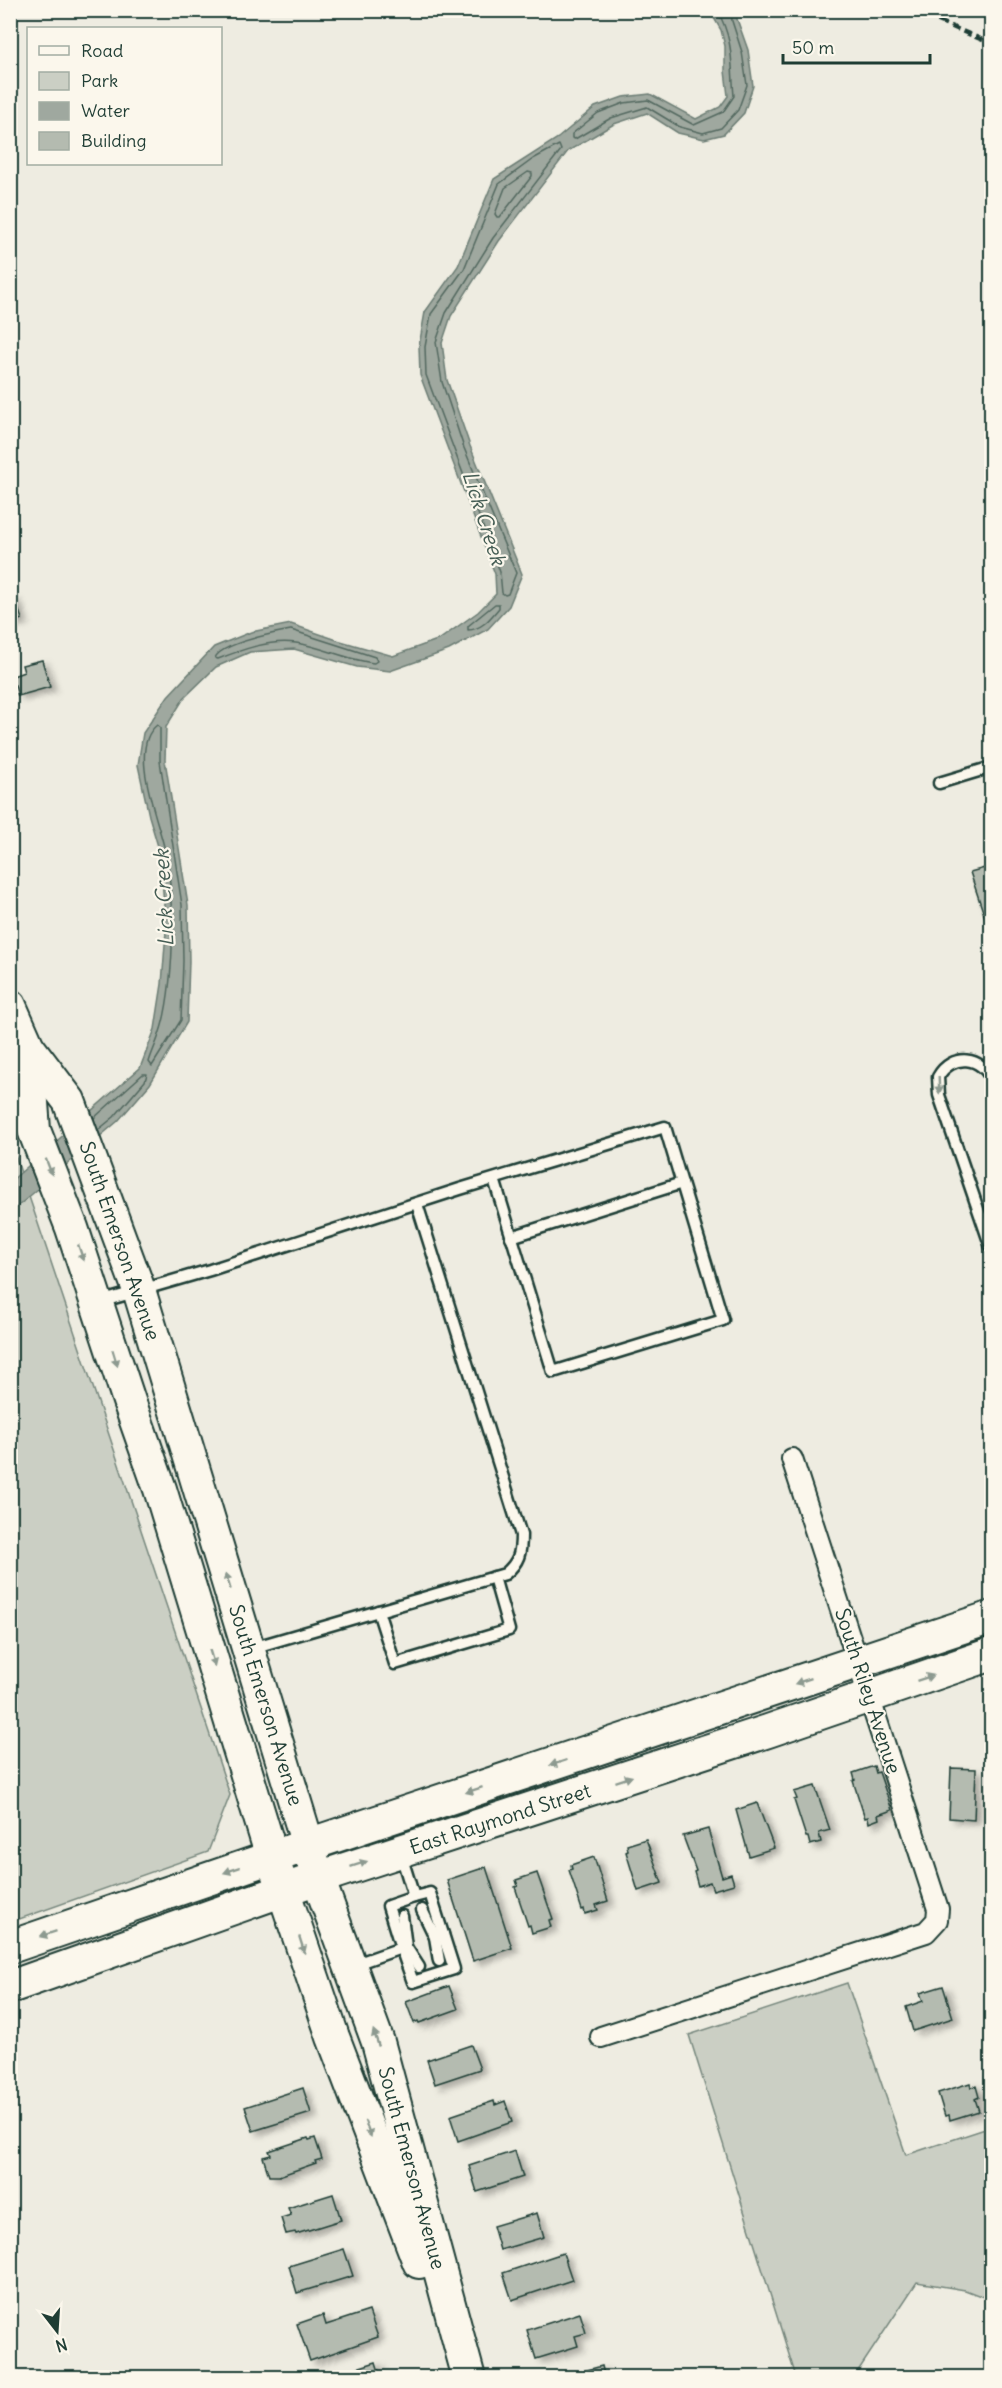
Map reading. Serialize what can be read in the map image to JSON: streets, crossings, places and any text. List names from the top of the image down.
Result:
{
  "streets": {
    "main road": ["South Emerson Avenue", "East Raymond Street"],
    "street": ["South Riley Avenue"]
  },
  "crossings": [
    ["South Emerson Avenue", "East Raymond Street"],
    ["South Riley Avenue", "East Raymond Street"]
  ],
  "water": ["Lick Creek"],
  "legend": [
    "Road",
    "Park",
    "Water",
    "Building"
  ],
  "scale_bar": "50 m",
  "north": "bottom"
}
